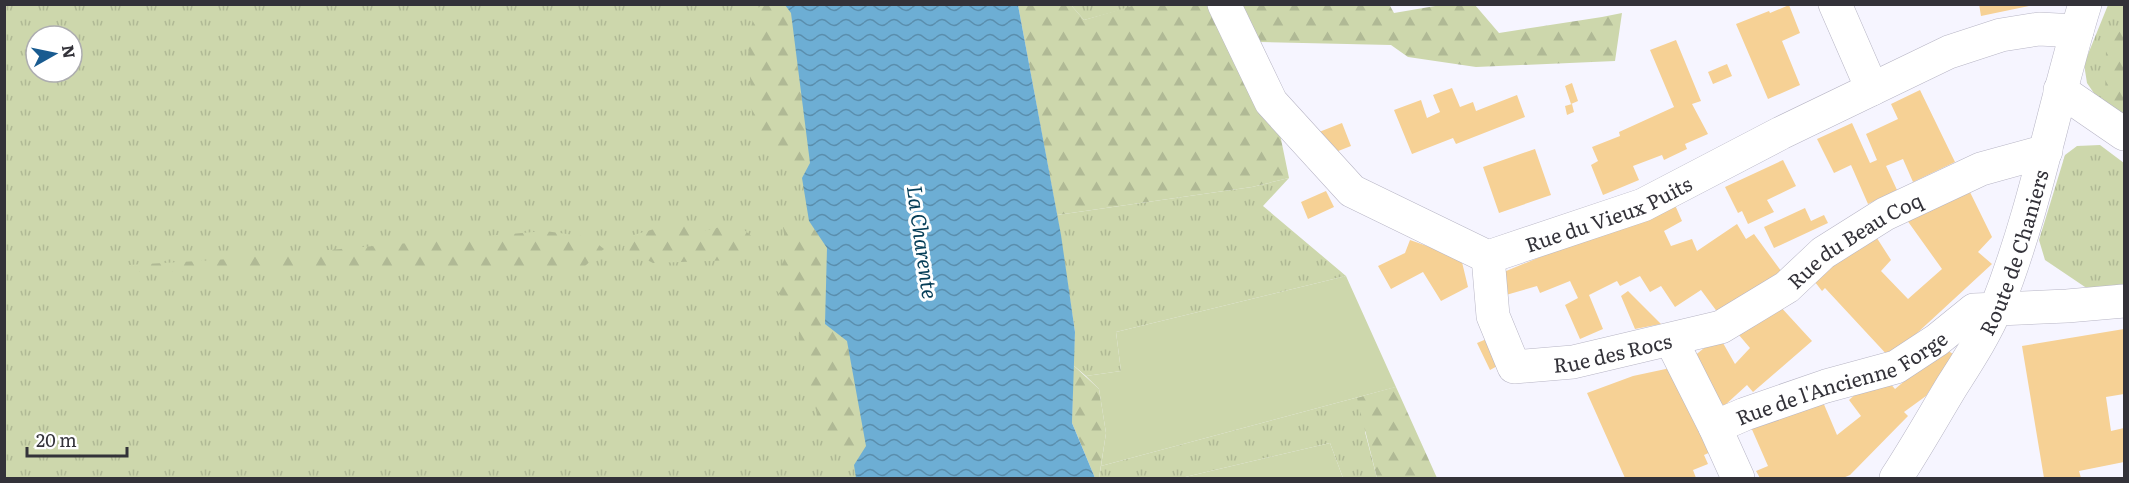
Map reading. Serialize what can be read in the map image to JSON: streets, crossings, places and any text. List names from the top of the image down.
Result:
{
  "streets": {
    "street": [
      "Rue du Vieux Puits",
      "Rue du Beau Coq",
      "Route de Chaniers",
      "Rue des Rocs",
      "Rue de l'Ancienne Forge"
    ]
  },
  "crossings": [
    ["Rue du Vieux Puits", "Route de Chaniers"],
    ["Rue du Vieux Puits", "Rue des Rocs"],
    ["Rue du Beau Coq", "Route de Chaniers"],
    ["Rue du Beau Coq", "Rue des Rocs"],
    ["Route de Chaniers", "Rue de l'Ancienne Forge"],
    ["Rue des Rocs", "Rue de l'Ancienne Forge"]
  ],
  "water": ["La Charente"],
  "scale_bar": "20 m",
  "north": "right"
}
